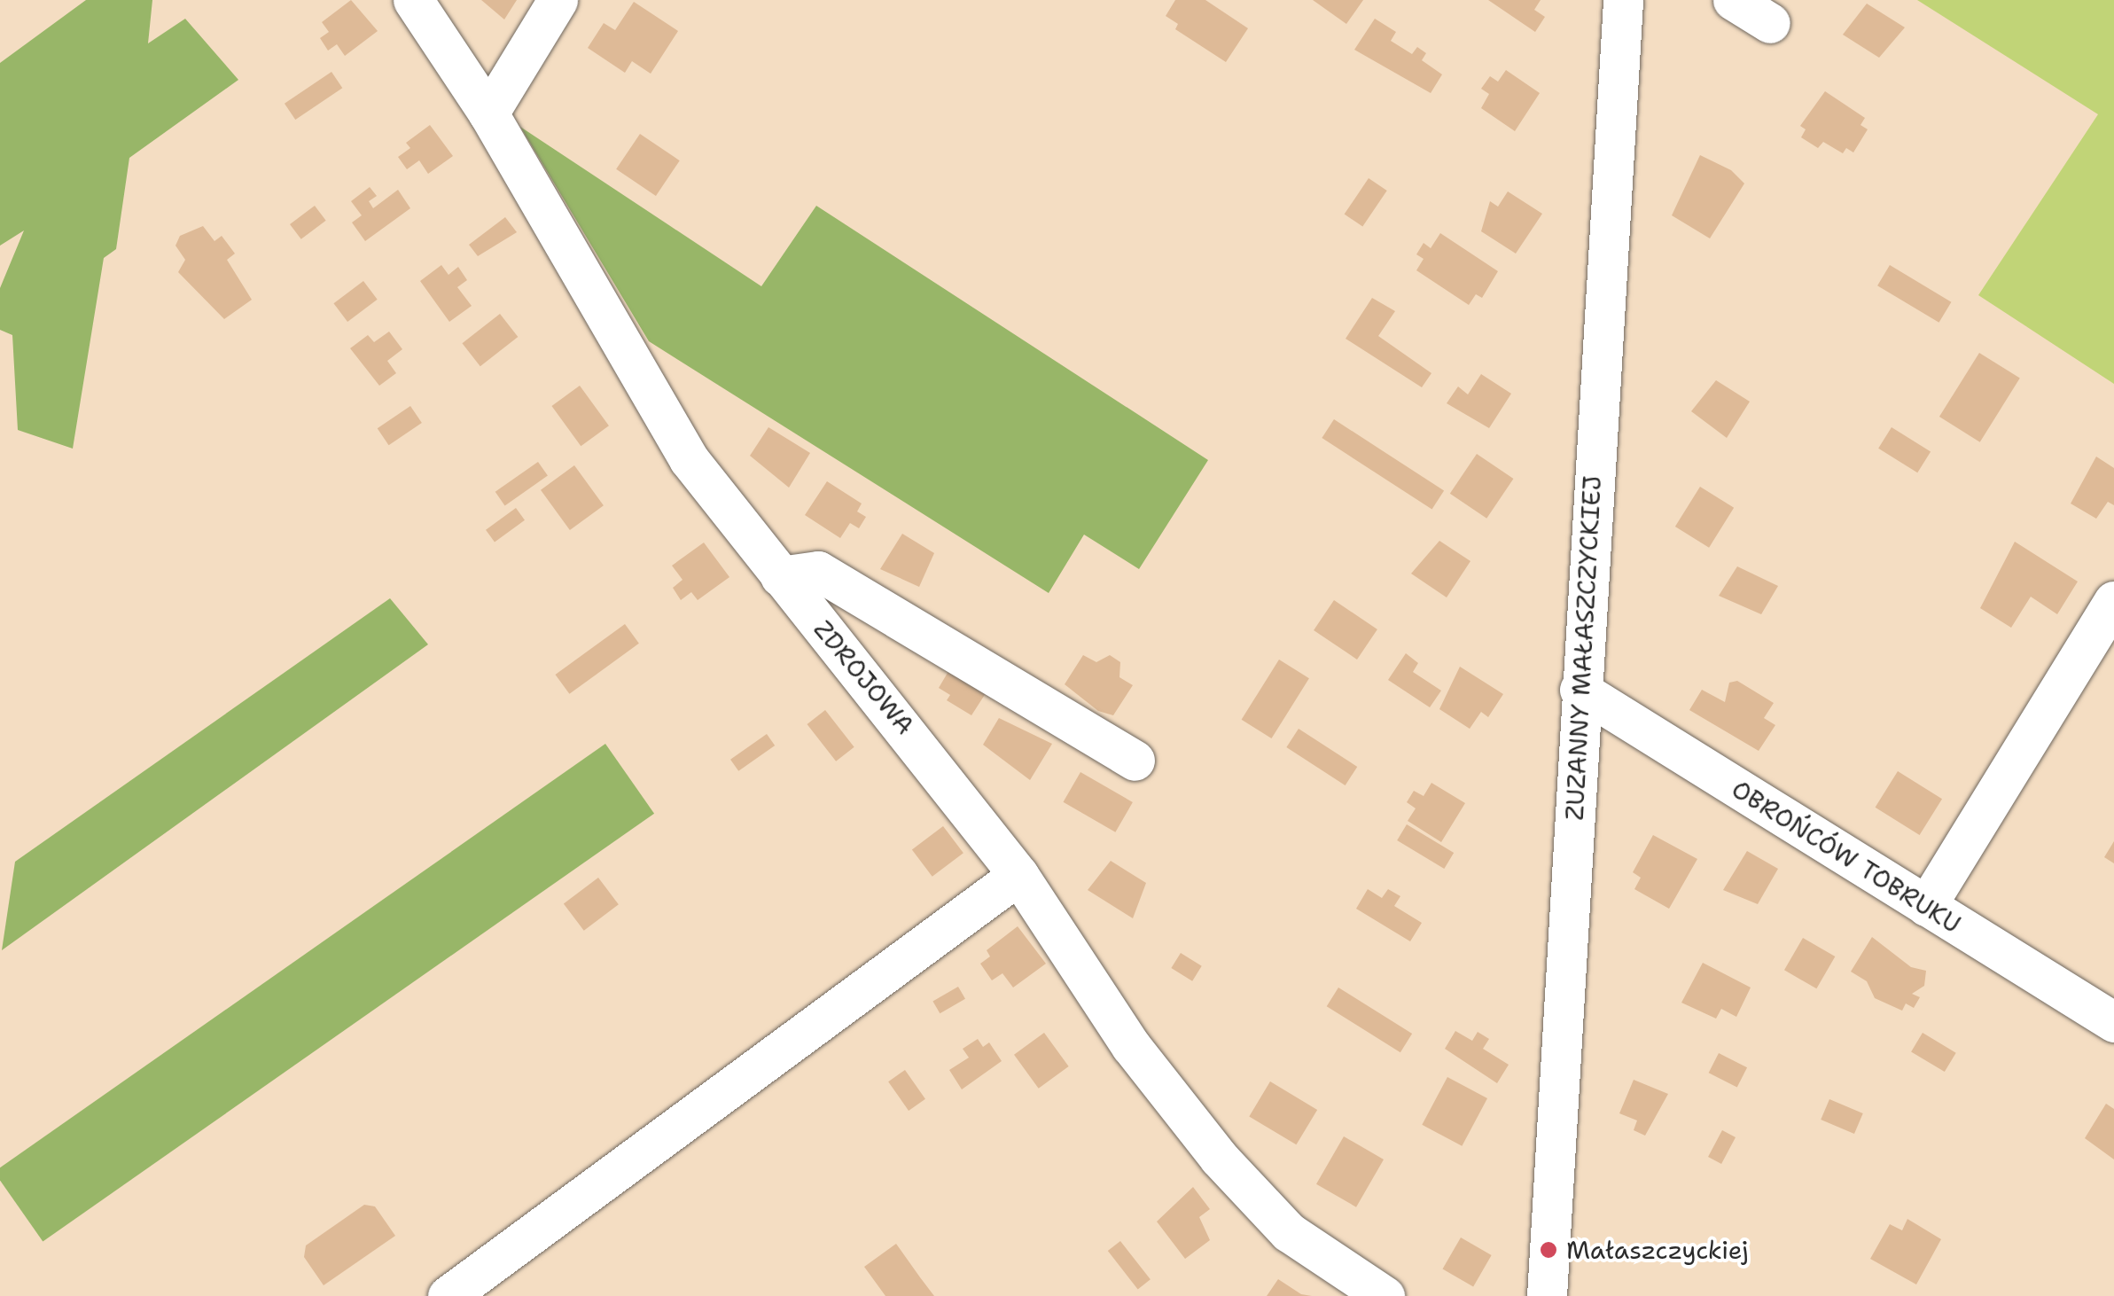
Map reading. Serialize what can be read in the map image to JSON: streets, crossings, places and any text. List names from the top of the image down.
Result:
{
  "streets": {
    "street": ["ZUZANNY MAŁASZCZYCKIEJ", "ZDROJOWA", "OBROŃCÓW TOBRUKU"]
  },
  "crossings": [
    ["ZUZANNY MAŁASZCZYCKIEJ", "OBROŃCÓW TOBRUKU"]
  ],
  "places": ["Małaszczyckiej"]
}
